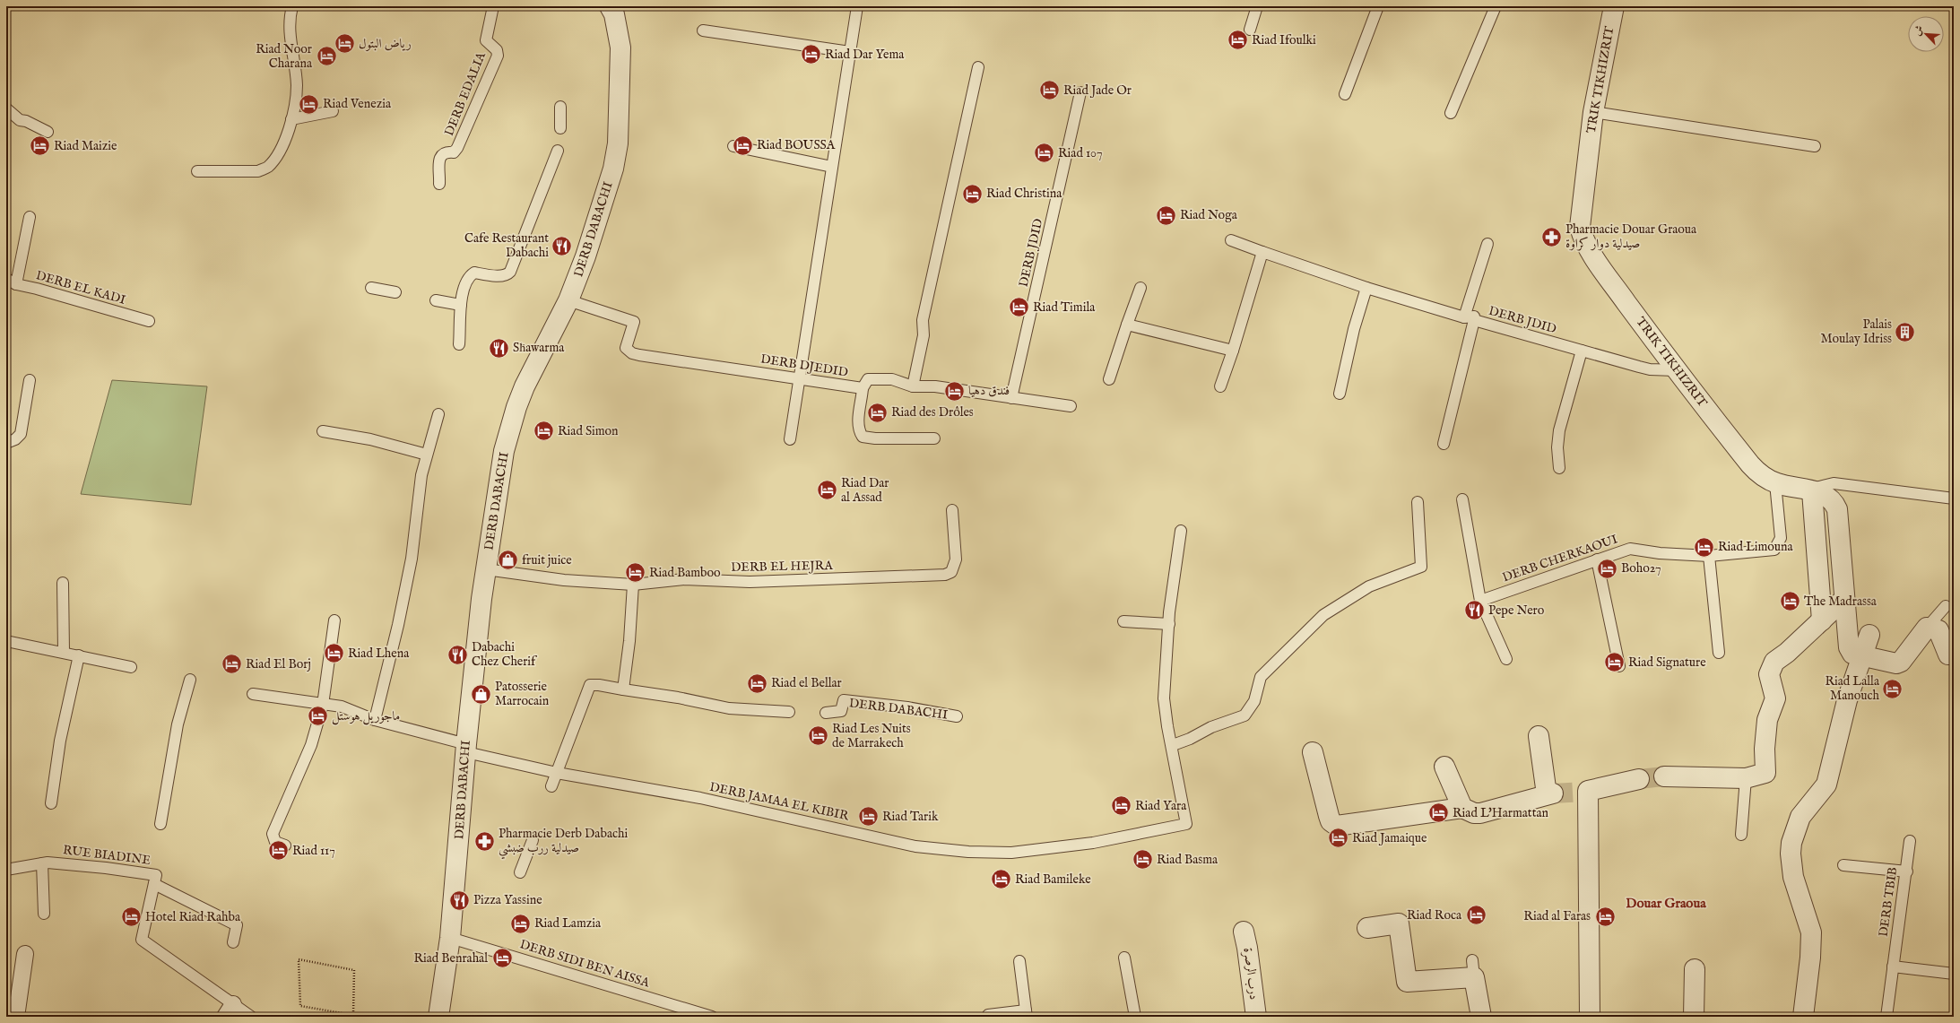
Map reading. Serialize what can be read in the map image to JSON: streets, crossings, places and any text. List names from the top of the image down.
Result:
{
  "streets": {
    "street": ["TRIK TIKHIZRIT", "DERB DABACHI", "درب الرصرة"],
    "lane": [
      "DERB EDALIA",
      "DERB JDID",
      "DERB EL KADI",
      "DERB DJEDID",
      "DERB CHERKAOUI",
      "DERB EL HEJRA",
      "DERB JAMAA EL KIBIR",
      "RUE BIADINE",
      "DERB TBIB",
      "DERB SIDI BEN AISSA"
    ]
  },
  "crossings": [
    ["TRIK TIKHIZRIT", "DERB JDID"],
    ["TRIK TIKHIZRIT", "DERB CHERKAOUI"],
    ["DERB DABACHI", "DERB DJEDID"],
    ["DERB DABACHI", "DERB EL HEJRA"],
    ["DERB DABACHI", "DERB JAMAA EL KIBIR"],
    ["DERB DABACHI", "DERB SIDI BEN AISSA"],
    ["DERB JDID", "DERB DJEDID"]
  ],
  "districts": ["Douar Graoua"],
  "places": {
    "hotel": [
      "Riad Ifoulki",
      "رياض البتول",
      "Riad Dar Yema",
      "Riad Noor Charana",
      "Riad Jade Or",
      "Riad Venezia",
      "Riad BOUSSA",
      "Riad Maizie",
      "Riad 107",
      "Riad Christina",
      "Riad Noga",
      "Riad Timila",
      "فندق دهيا",
      "Riad des Drôles",
      "Riad Simon",
      "Riad Dar al Assad",
      "Riad Limouna",
      "Boho27",
      "Riad Bamboo",
      "The Madrassa",
      "Riad Lhena",
      "Riad Signature",
      "Riad El Borj",
      "Riad el Bellar",
      "Riad Lalla Manouch",
      "ماجوريل هوستل",
      "Riad Les Nuits de Marrakech",
      "Riad Yara",
      "Riad L'Harmattan",
      "Riad Tarik",
      "Riad Jamaique",
      "Riad 117",
      "Riad Basma",
      "Riad Bamileke",
      "Riad Roca",
      "Riad al Faras",
      "Hotel Riad Rahba",
      "Riad Lamzia",
      "Riad Benrahal"
    ],
    "pharmacy": ["Pharmacie Douar Graoua صيدلية دوار كراوة", "Pharmacie Derb Dabachi صيدلية ررب ضبشي"],
    "restaurant": [
      "Cafe Restaurant Dabachi",
      "Sḧawarma",
      "Pepe Nero",
      "Dabachi Chez Cherif",
      "Pizza Yassine"
    ],
    "building": ["Palais Moulay Idriss"],
    "shop": ["fruit juice", "Patosserie Marrocain"]
  },
  "north": "top left"
}
